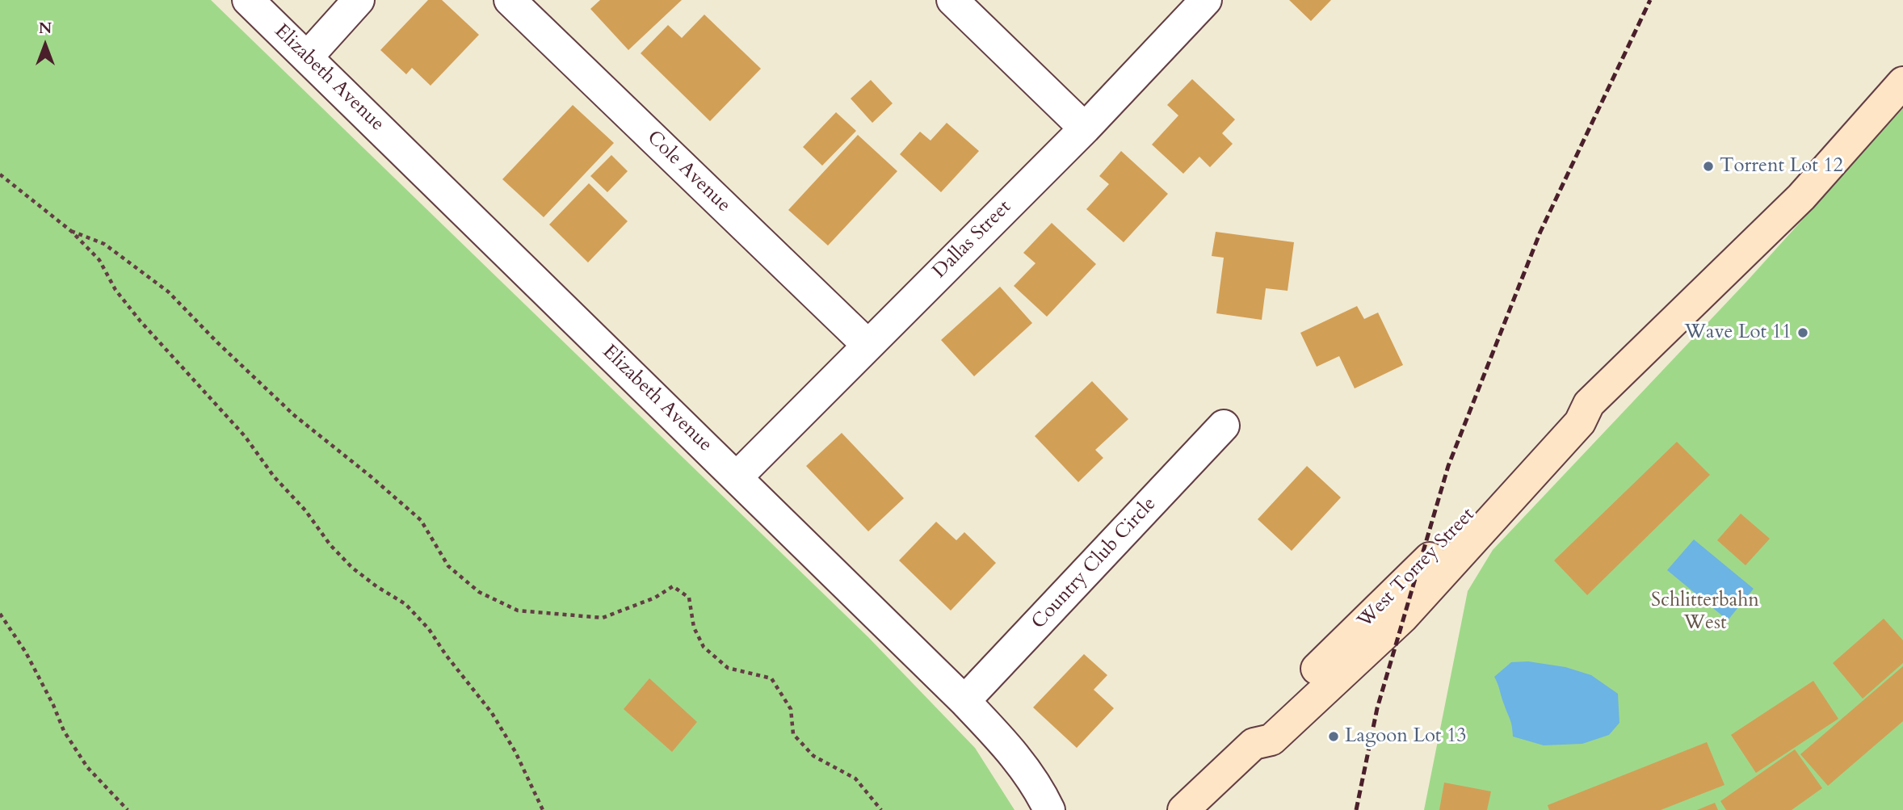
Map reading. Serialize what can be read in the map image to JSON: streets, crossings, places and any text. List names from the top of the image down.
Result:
{
  "streets": {
    "street": [
      "Elizabeth Avenue",
      "Cole Avenue",
      "Dallas Street",
      "Country Club Circle",
      "West Torrey Street"
    ]
  },
  "crossings": [
    ["Elizabeth Avenue", "Dallas Street"],
    ["Elizabeth Avenue", "Country Club Circle"],
    ["Cole Avenue", "Dallas Street"]
  ],
  "parks": ["Schlitterbahn West"],
  "places": ["Torrent Lot 12", "Wave Lot 11", "Lagoon Lot 13"],
  "north": "top"
}
